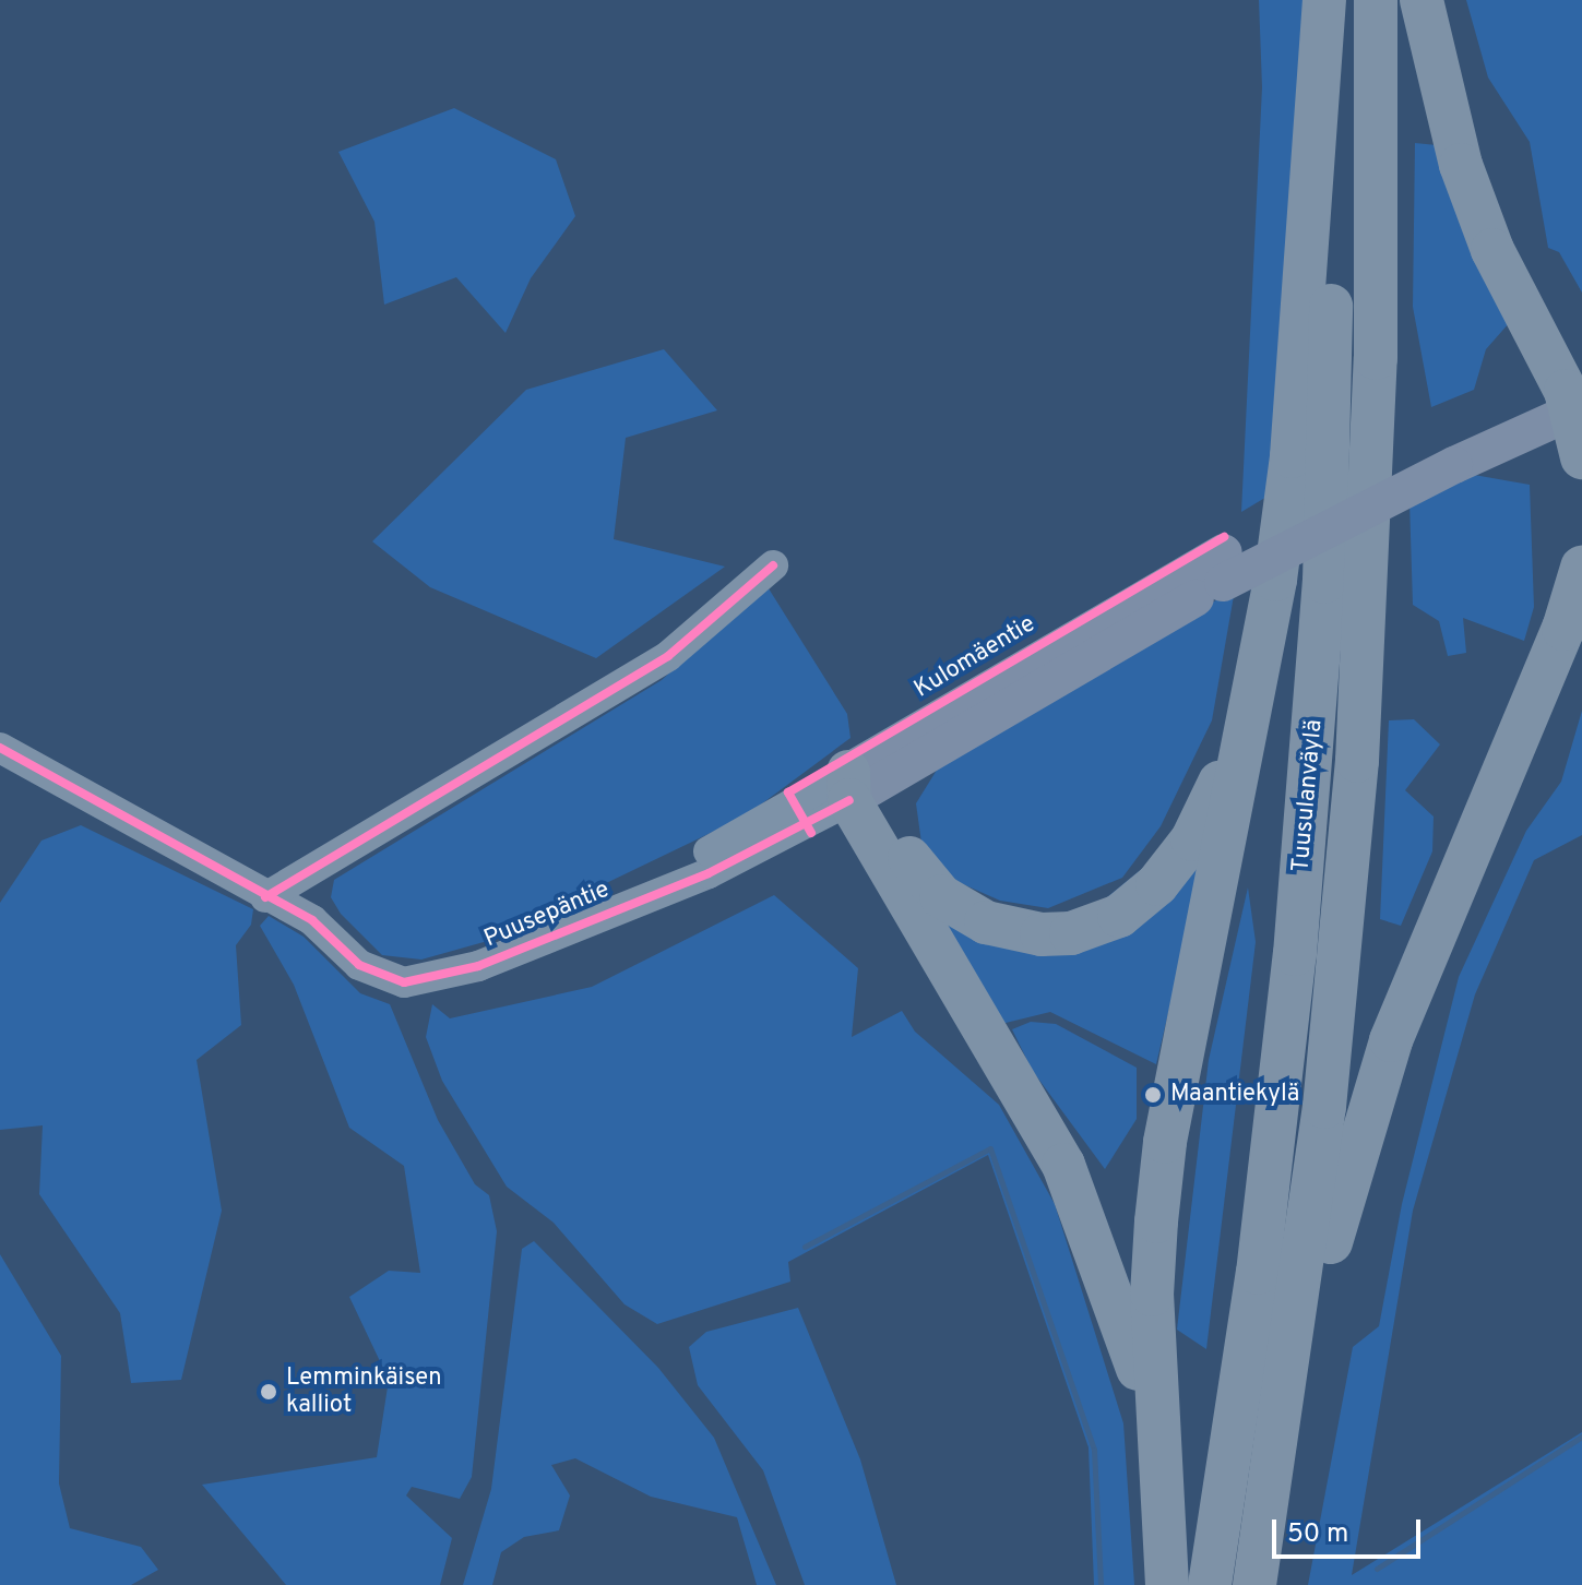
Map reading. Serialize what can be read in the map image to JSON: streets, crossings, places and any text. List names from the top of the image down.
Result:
{
  "streets": {
    "highway": ["Tuusulanväylä"],
    "street": ["Puusepäntie"],
    "cycle path": ["Kulomäentie"]
  },
  "places": ["Maantiekylä", "Lemminkäisen kalliot"],
  "scale_bar": "50 m"
}
